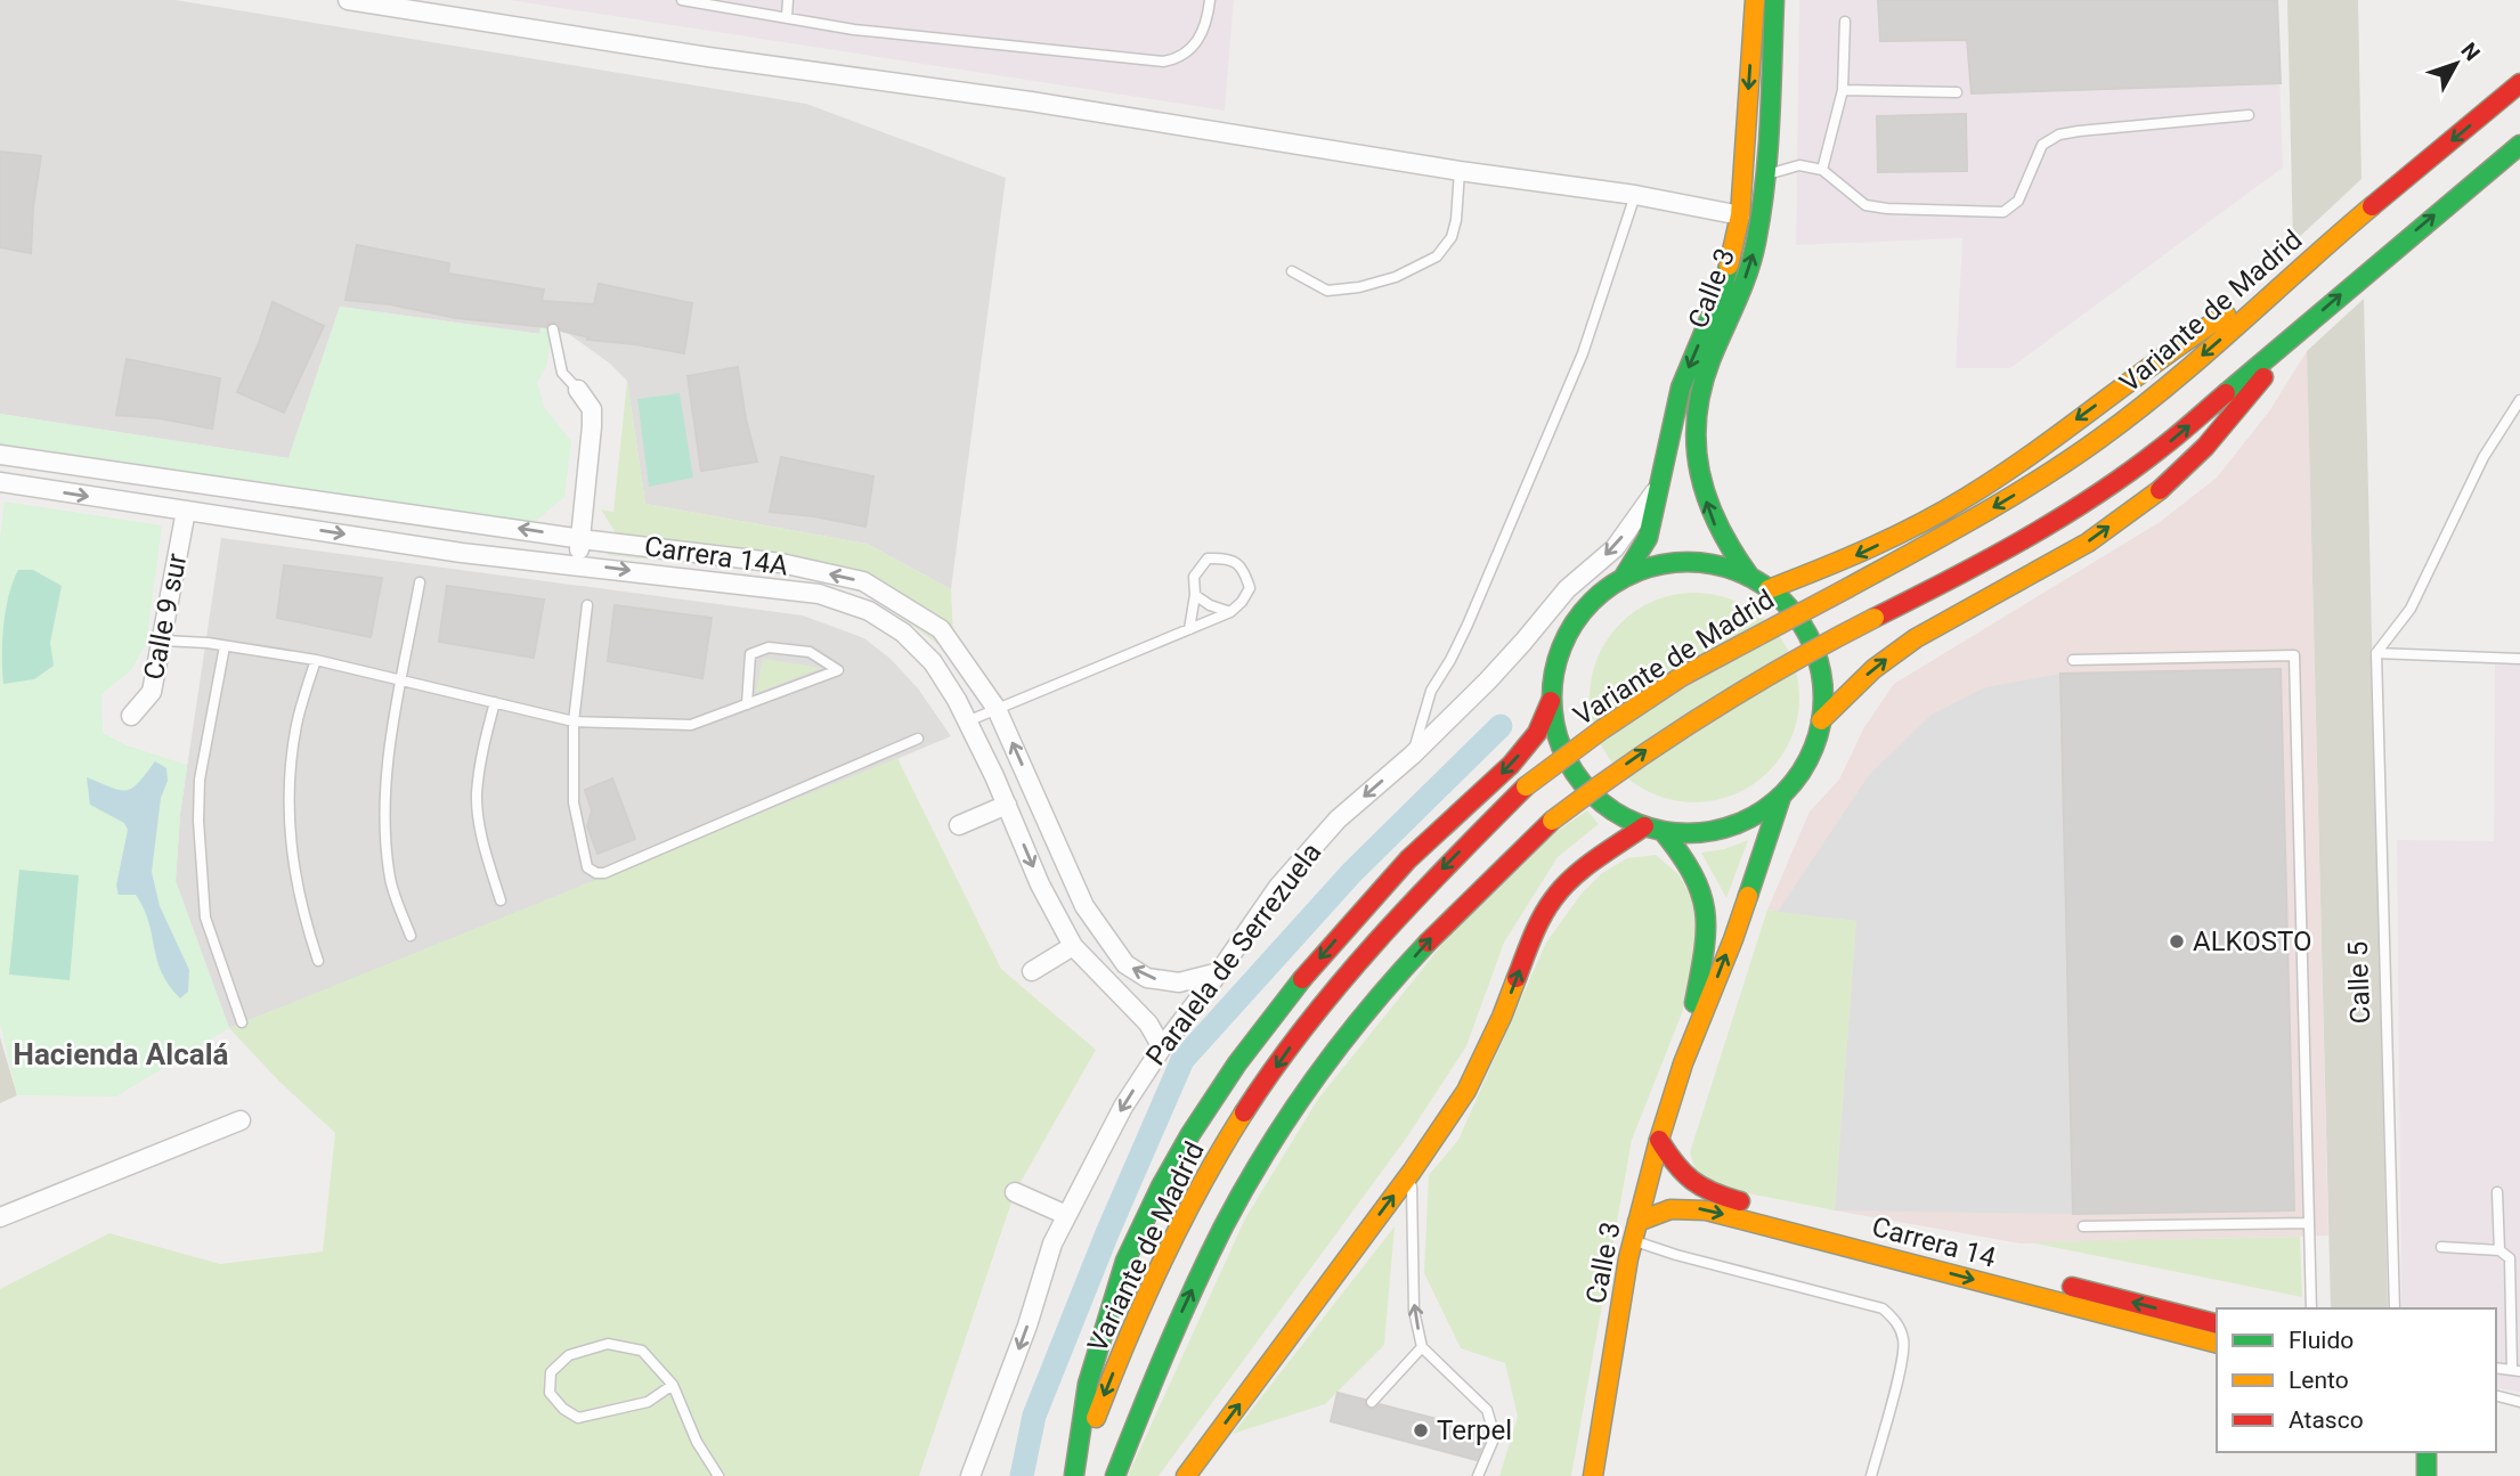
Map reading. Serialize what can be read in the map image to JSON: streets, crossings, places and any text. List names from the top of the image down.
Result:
{
  "streets": {
    "main road": ["Calle 3", "Variante de Madrid", "Carrera 14"],
    "street": ["Carrera 14A", "Calle 9 sur", "Paralela de Serrezuela"],
    "lane": ["Calle 5"]
  },
  "crossings": [
    ["Calle 3", "Paralela de Serrezuela"],
    ["Calle 3", "Carrera 14"],
    ["Carrera 14A", "Calle 9 sur"],
    ["Carrera 14A", "Paralela de Serrezuela"]
  ],
  "one_way": ["Paralela de Serrezuela"],
  "districts": ["Hacienda Alcalá"],
  "places": ["ALKOSTO", "Terpel"],
  "legend": ["Fluido", "Lento", "Atasco"],
  "north": "top right"
}
